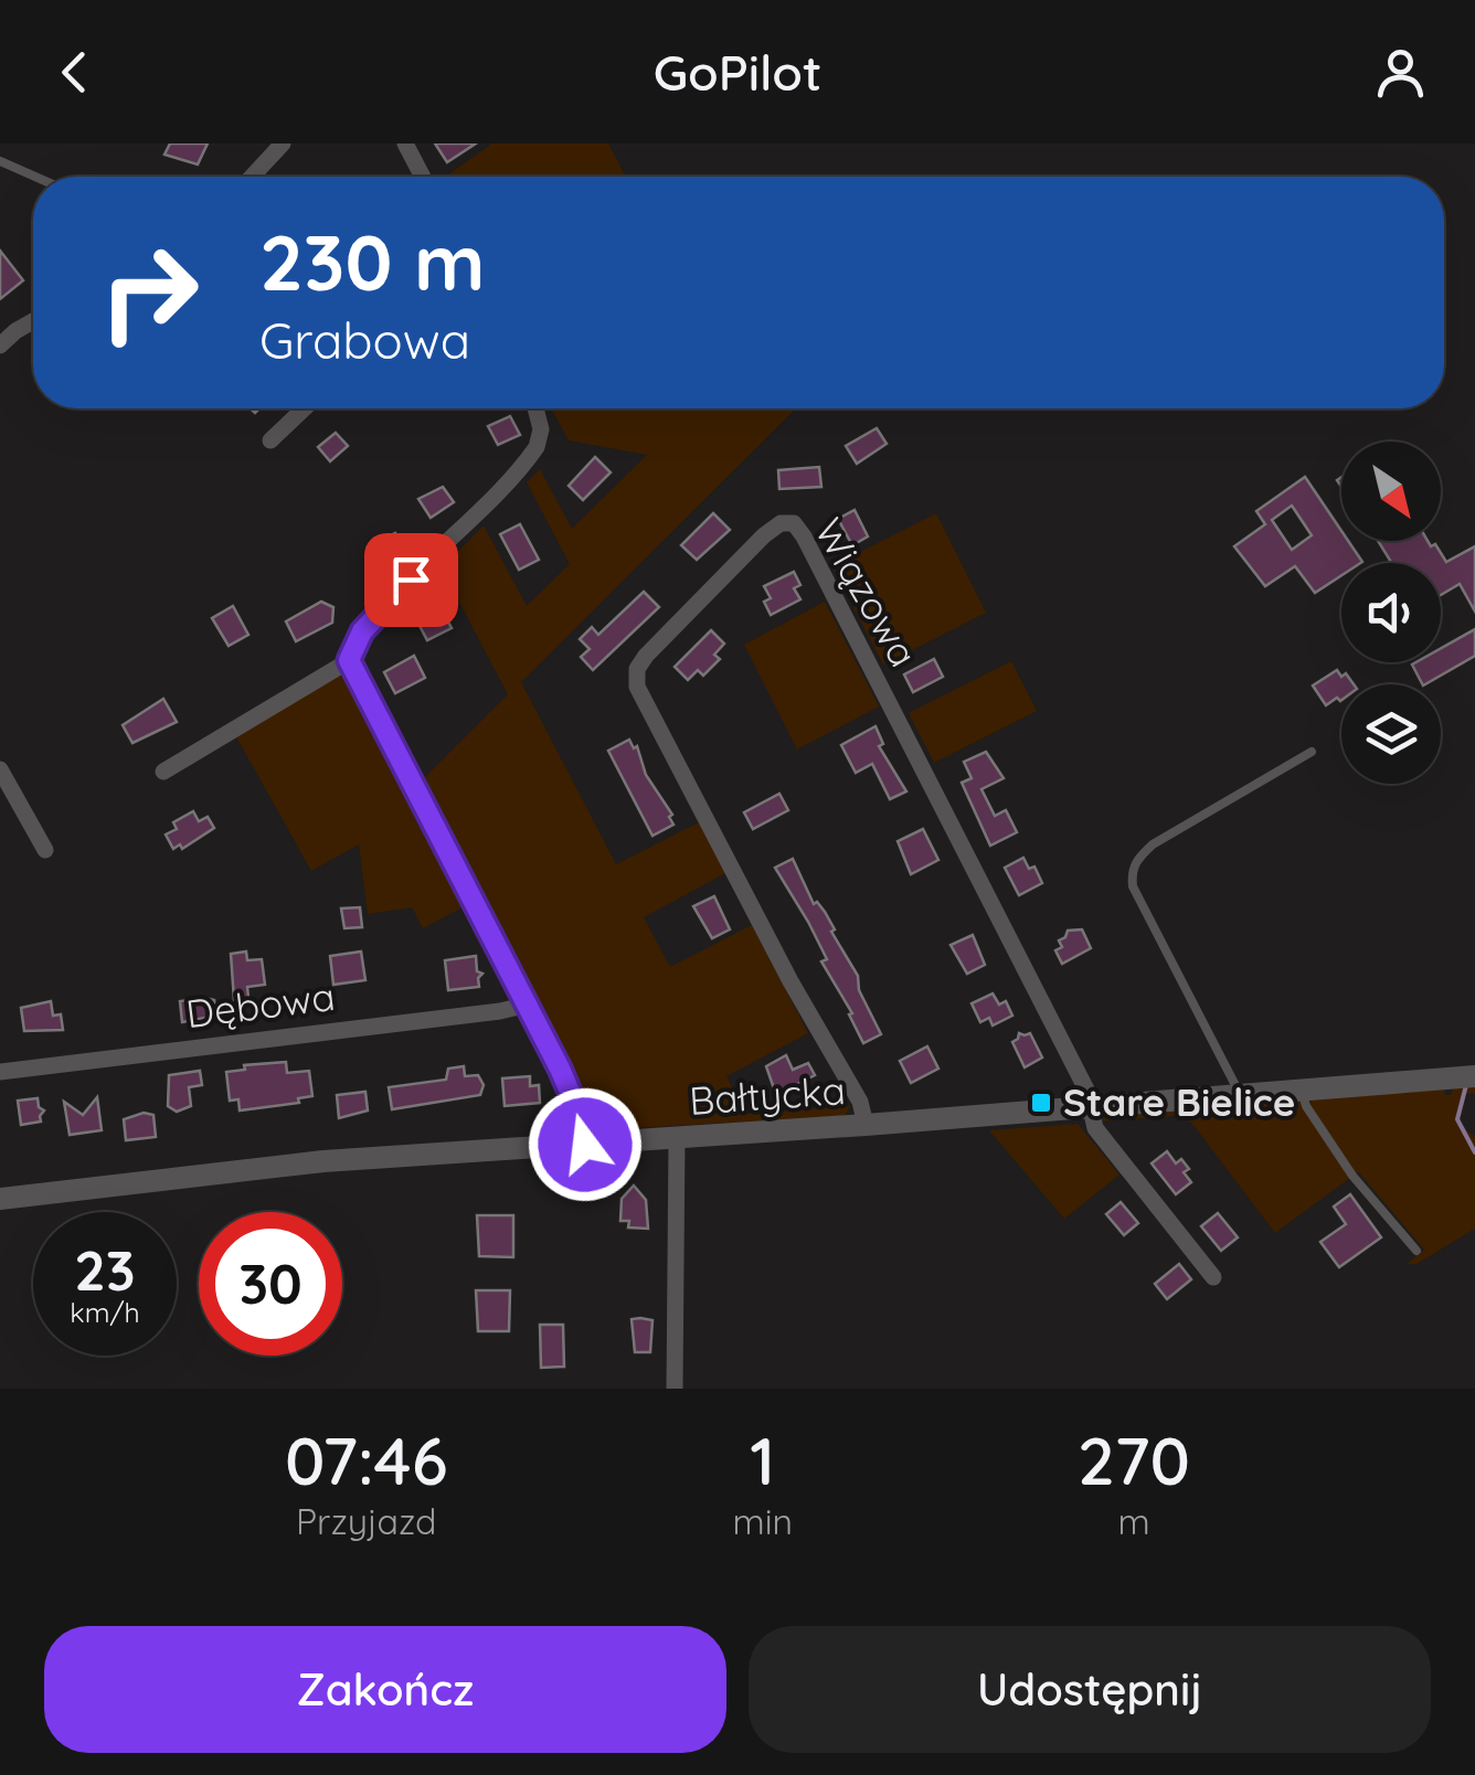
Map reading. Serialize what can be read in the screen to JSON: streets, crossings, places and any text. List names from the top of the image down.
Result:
{
  "streets": {
    "street": ["Wiązowa", "Dębowa", "Bałtycka"]
  },
  "crossings": [
    ["Wiązowa", "Bałtycka"]
  ],
  "places": {
    "transit": ["Stare Bielice"]
  },
  "north": "bottom right",
  "page": {
    "header": "GoPilot",
    "turn": ["230 m", "Grabowa"],
    "speed": "23 km/h",
    "limit": "30",
    "eta": [
      "07:46",
      "Przyjazd",
      "1",
      "min",
      "270",
      "m"
    ],
    "buttons": ["Zakończ", "Udostępnij"]
  }
}
